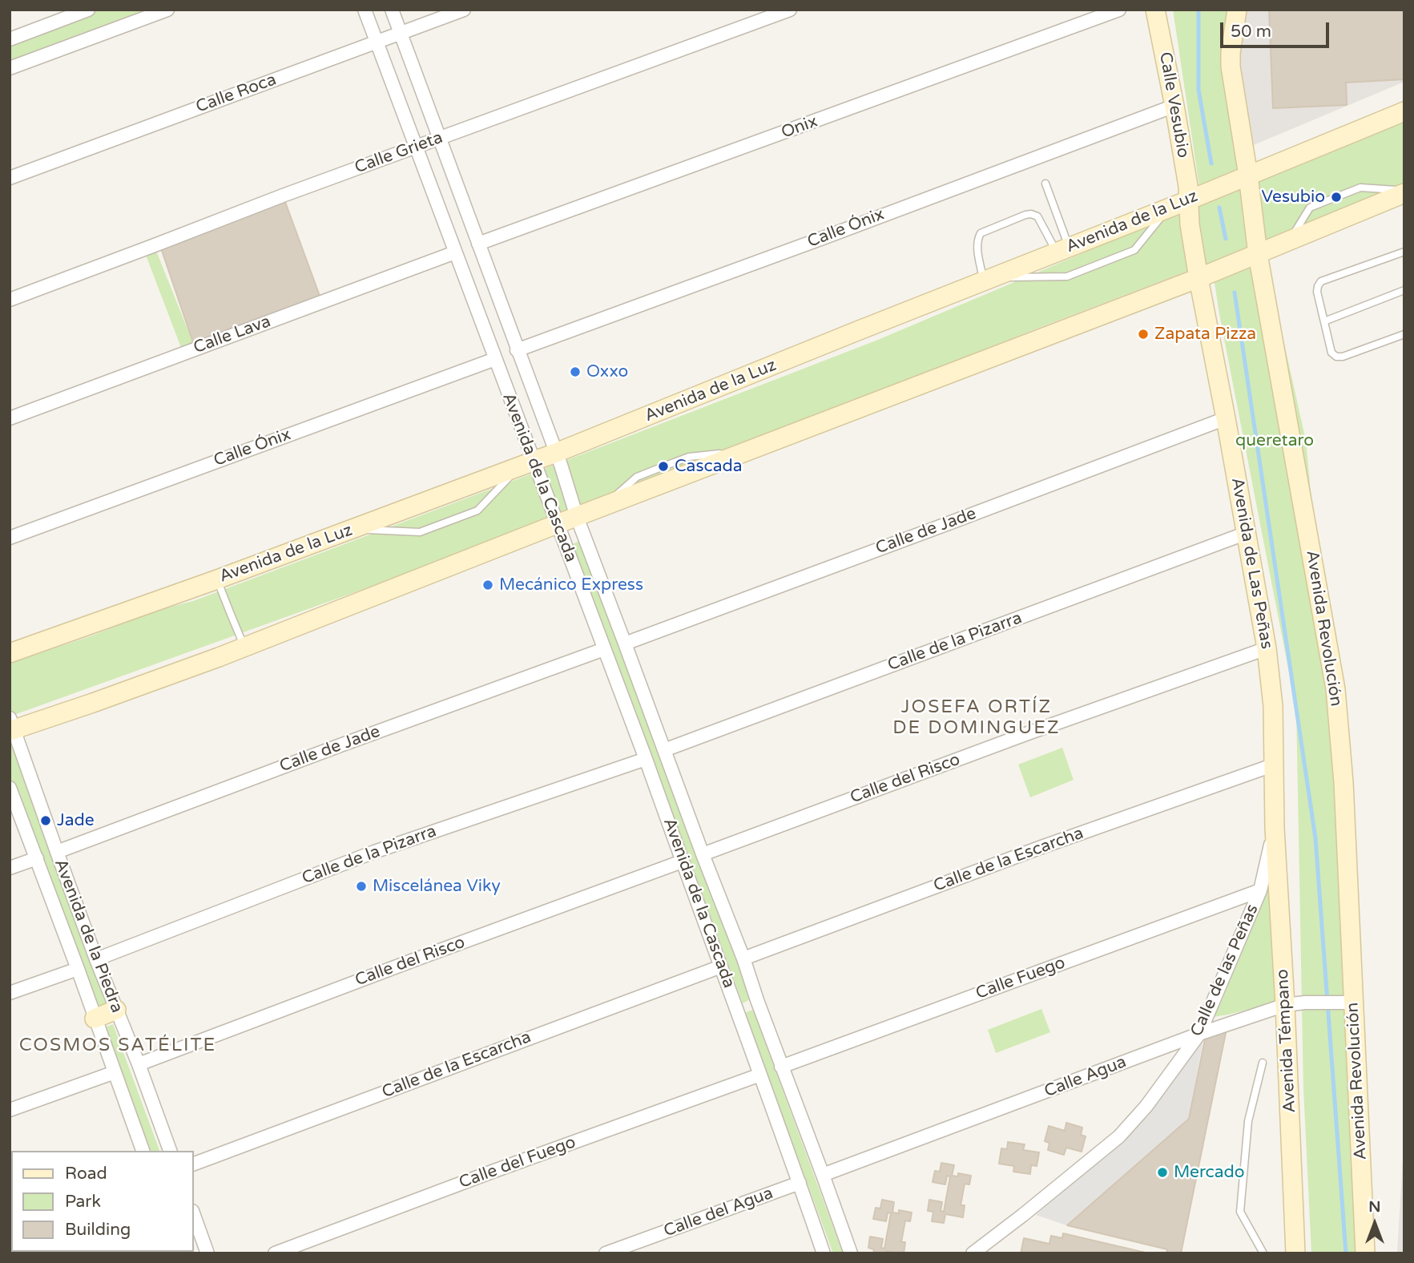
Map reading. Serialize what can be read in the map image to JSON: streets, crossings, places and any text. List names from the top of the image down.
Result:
{
  "streets": {
    "main road": [
      "Calle Vesubio",
      "Avenida de la Luz",
      "Avenida de Las Peñas",
      "Avenida Revolución",
      "Avenida Témpano"
    ],
    "street": [
      "Calle Roca",
      "Onix",
      "Calle Grieta",
      "Calle Ónix",
      "Calle Lava",
      "Avenida de la Cascada",
      "Calle de Jade",
      "Calle de la Pizarra",
      "Calle del Risco",
      "Calle de la Escarcha",
      "Avenida de la Piedra",
      "Calle de las Peñas",
      "Calle Fuego",
      "Calle Agua",
      "Calle del Fuego",
      "Calle del Agua"
    ]
  },
  "crossings": [
    ["Calle Roca", "Avenida de la Cascada"],
    ["Calle Vesubio", "Avenida de la Luz"],
    ["Calle Vesubio", "Calle Ónix"],
    ["Calle Vesubio", "Avenida de Las Peñas"],
    ["Onix", "Avenida de la Cascada"],
    ["Calle Grieta", "Avenida de la Cascada"],
    ["Avenida de la Luz", "Avenida de la Cascada"],
    ["Avenida de la Luz", "Avenida de Las Peñas"],
    ["Avenida de la Luz", "Avenida Revolución"],
    ["Calle Ónix", "Avenida de la Cascada"],
    ["Calle Lava", "Avenida de la Cascada"],
    ["Avenida de la Cascada", "Calle de Jade"],
    ["Avenida de la Cascada", "Calle de la Pizarra"],
    ["Avenida de la Cascada", "Calle del Risco"],
    ["Avenida de la Cascada", "Calle de la Escarcha"],
    ["Avenida de la Cascada", "Calle Fuego"],
    ["Avenida de la Cascada", "Calle Agua"],
    ["Avenida de la Cascada", "Calle del Fuego"],
    ["Avenida de la Cascada", "Calle del Agua"],
    ["Calle de Jade", "Avenida de Las Peñas"],
    ["Calle de Jade", "Avenida de la Piedra"],
    ["Avenida de Las Peñas", "Calle de la Pizarra"],
    ["Avenida de Las Peñas", "Calle del Risco"],
    ["Avenida de Las Peñas", "Calle de la Escarcha"],
    ["Avenida de Las Peñas", "Calle de las Peñas"],
    ["Avenida de Las Peñas", "Avenida Témpano"],
    ["Avenida Revolución", "Calle Agua"],
    ["Calle de la Pizarra", "Avenida de la Piedra"],
    ["Calle del Risco", "Avenida de la Piedra"],
    ["Calle de las Peñas", "Calle Fuego"],
    ["Calle de las Peñas", "Avenida Témpano"],
    ["Calle de las Peñas", "Calle Agua"],
    ["Avenida Témpano", "Calle Agua"]
  ],
  "districts": ["JOSEFA ORTÍZ DE DOMINGUEZ", "COSMOS SATÉLITE"],
  "parks": ["queretaro"],
  "places": [
    "Vesubio",
    "Zapata Pizza",
    "Oxxo",
    "Cascada",
    "Mecánico Express",
    "Jade",
    "Miscelánea Viky",
    "Mercado"
  ],
  "legend": ["Road", "Park", "Building"],
  "scale_bar": "50 m",
  "north": "top"
}
